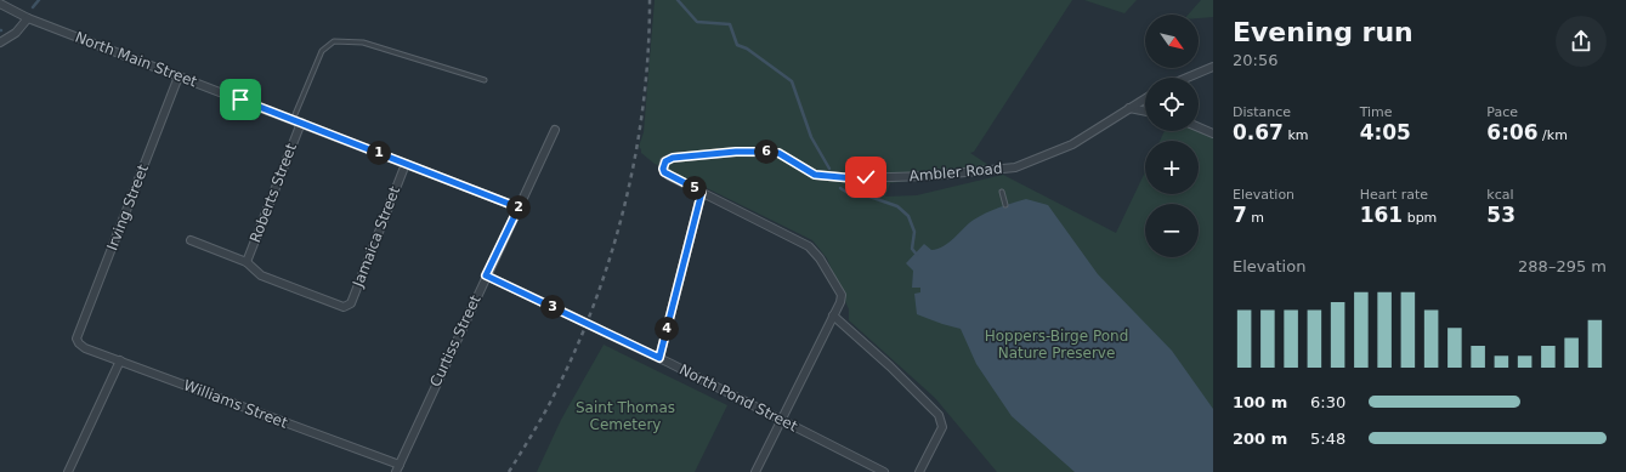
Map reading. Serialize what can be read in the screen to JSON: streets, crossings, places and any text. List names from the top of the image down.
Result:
{
  "streets": {
    "street": [
      "North Main Street",
      "Ambler Road",
      "Roberts Street",
      "Irving Street",
      "Jamaica Street",
      "Curtiss Street",
      "North Pond Street",
      "Williams Street"
    ]
  },
  "crossings": [
    ["North Main Street", "Roberts Street"],
    ["North Main Street", "Irving Street"],
    ["North Main Street", "Jamaica Street"],
    ["North Main Street", "Curtiss Street"],
    ["Roberts Street", "Jamaica Street"],
    ["Irving Street", "Williams Street"],
    ["Curtiss Street", "North Pond Street"],
    ["Curtiss Street", "Williams Street"]
  ],
  "parks": ["Hoppers-Birge Pond Nature Preserve", "Saint Thomas Cemetery"],
  "north": "bottom right",
  "page": {
    "heading": ["Evening run", "20:56"],
    "map_buttons": ["+", "−"],
    "stats": [
      ["Distance", "0.67 km"],
      ["Time", "4:05"],
      ["Pace", "6:06 /km"],
      ["Elevation", "7 m"],
      ["Heart rate", "161 bpm"],
      ["kcal", "53"]
    ],
    "pins": [
      "6",
      "1",
      "5",
      "2",
      "3",
      "4"
    ],
    "chart": ["Elevation", "288–295 m"],
    "list": [
      {
        "name": "100 m",
        "note": "6:30"
      },
      {
        "name": "200 m",
        "note": "5:48"
      }
    ]
  }
}
